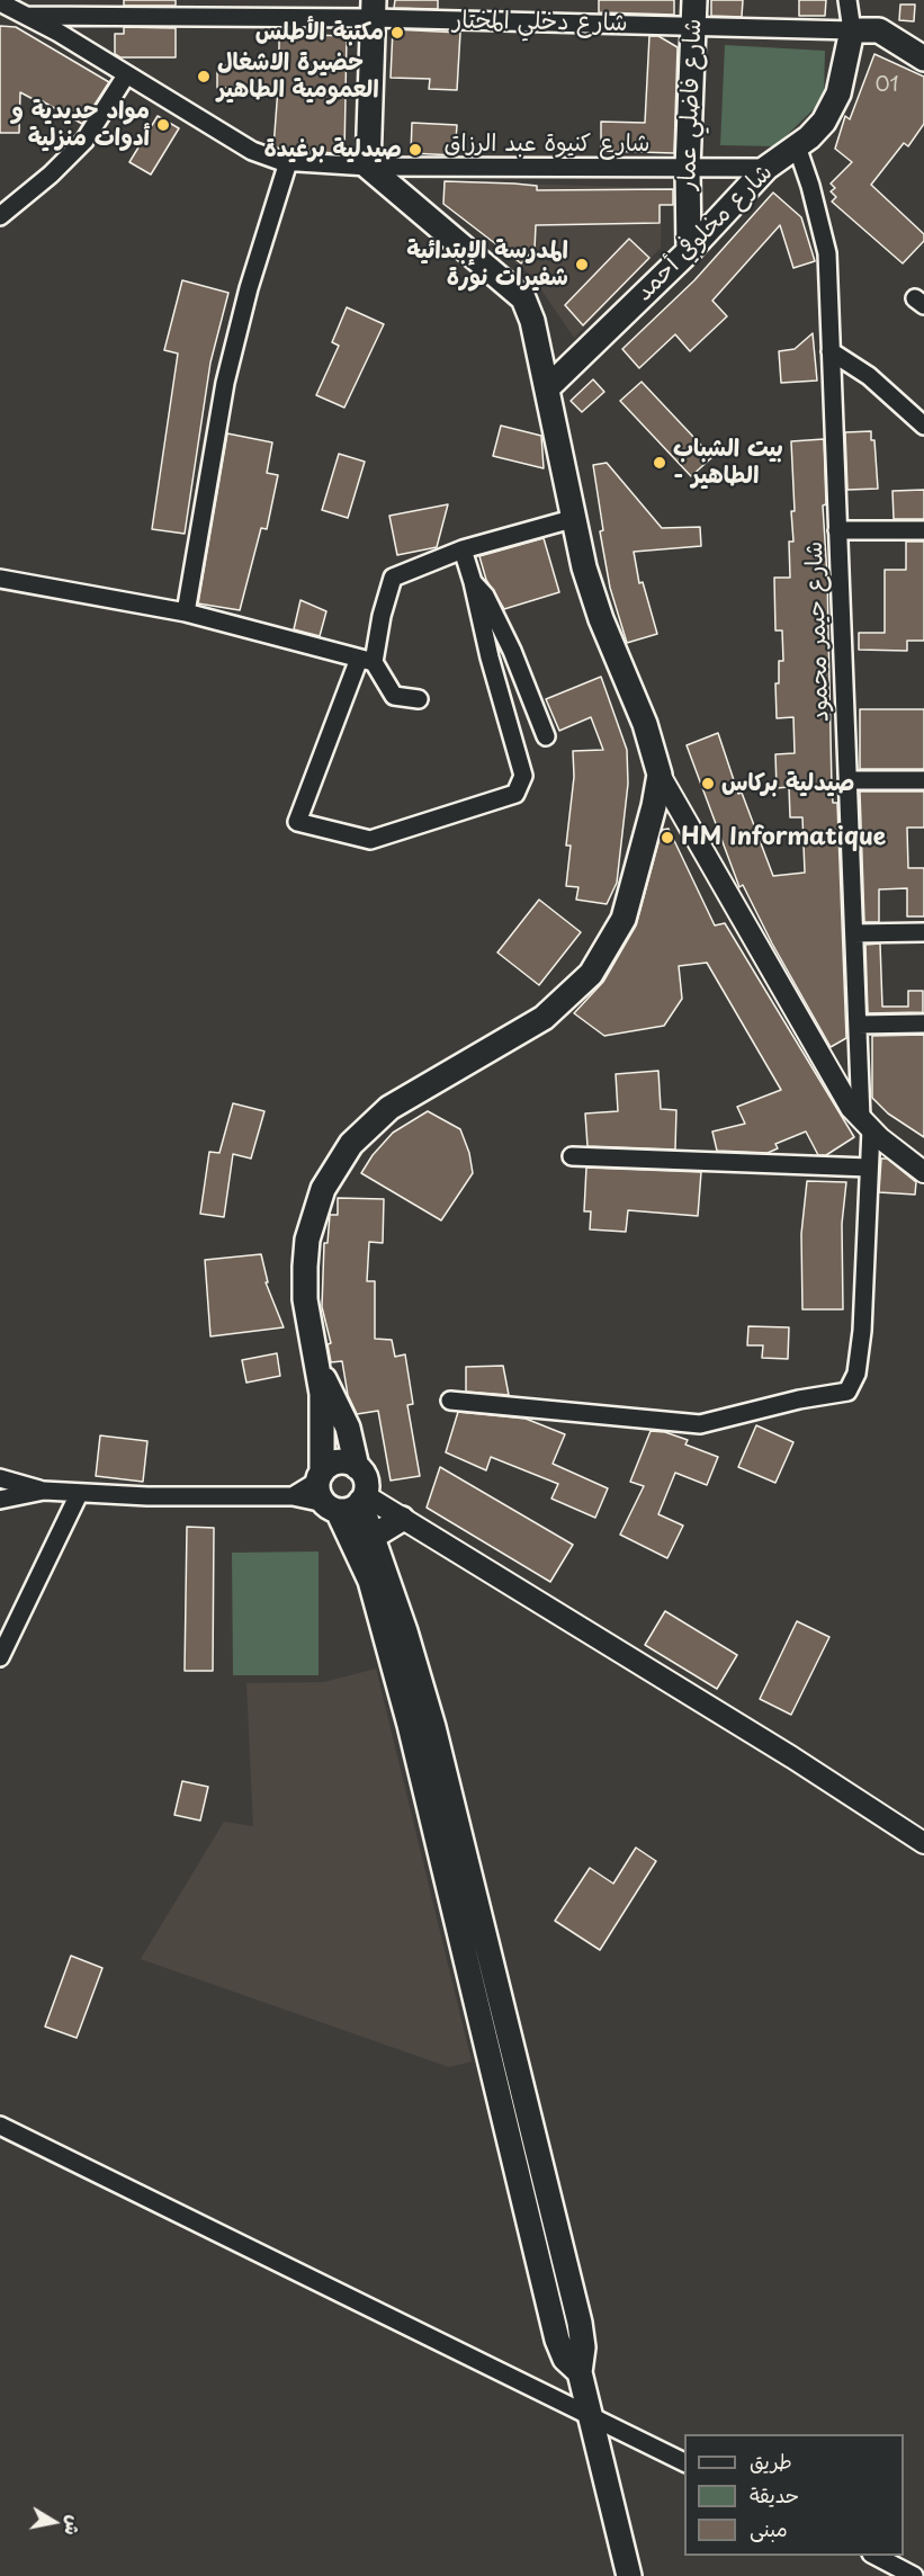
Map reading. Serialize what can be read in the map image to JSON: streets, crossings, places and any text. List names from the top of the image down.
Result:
{
  "streets": {
    "main road": ["شارع دخلي المختار", "شارع فاضلي عمار", "شارع مخلوفي أحمد"],
    "street": ["شارع كنيوة عبد الرزاق", "شارع حيمر محمود"]
  },
  "crossings": [
    ["شارع دخلي المختار", "شارع فاضلي عمار"],
    ["شارع دخلي المختار", "شارع كنيوة عبد الرزاق"],
    ["شارع دخلي المختار", "شارع مخلوفي أحمد"],
    ["شارع فاضلي عمار", "شارع كنيوة عبد الرزاق"],
    ["شارع فاضلي عمار", "شارع مخلوفي أحمد"],
    ["شارع كنيوة عبد الرزاق", "شارع مخلوفي أحمد"],
    ["شارع مخلوفي أحمد", "شارع حيمر محمود"]
  ],
  "places": [
    "مكتبة الأطلس",
    "حضيرة الاشغال العمومية الطاهير",
    "مواد حديدية و أدوات منزلية",
    "صيدلية برغيدة",
    "المدرسة الإبتدائية شفيرات نورة",
    "بيت الشباب - الطاهير",
    "صيدلية بركاس",
    "HM Informatique"
  ],
  "house_numbers": ["01"],
  "legend": ["طريق", "حديقة", "مبنى"],
  "north": "right"
}
